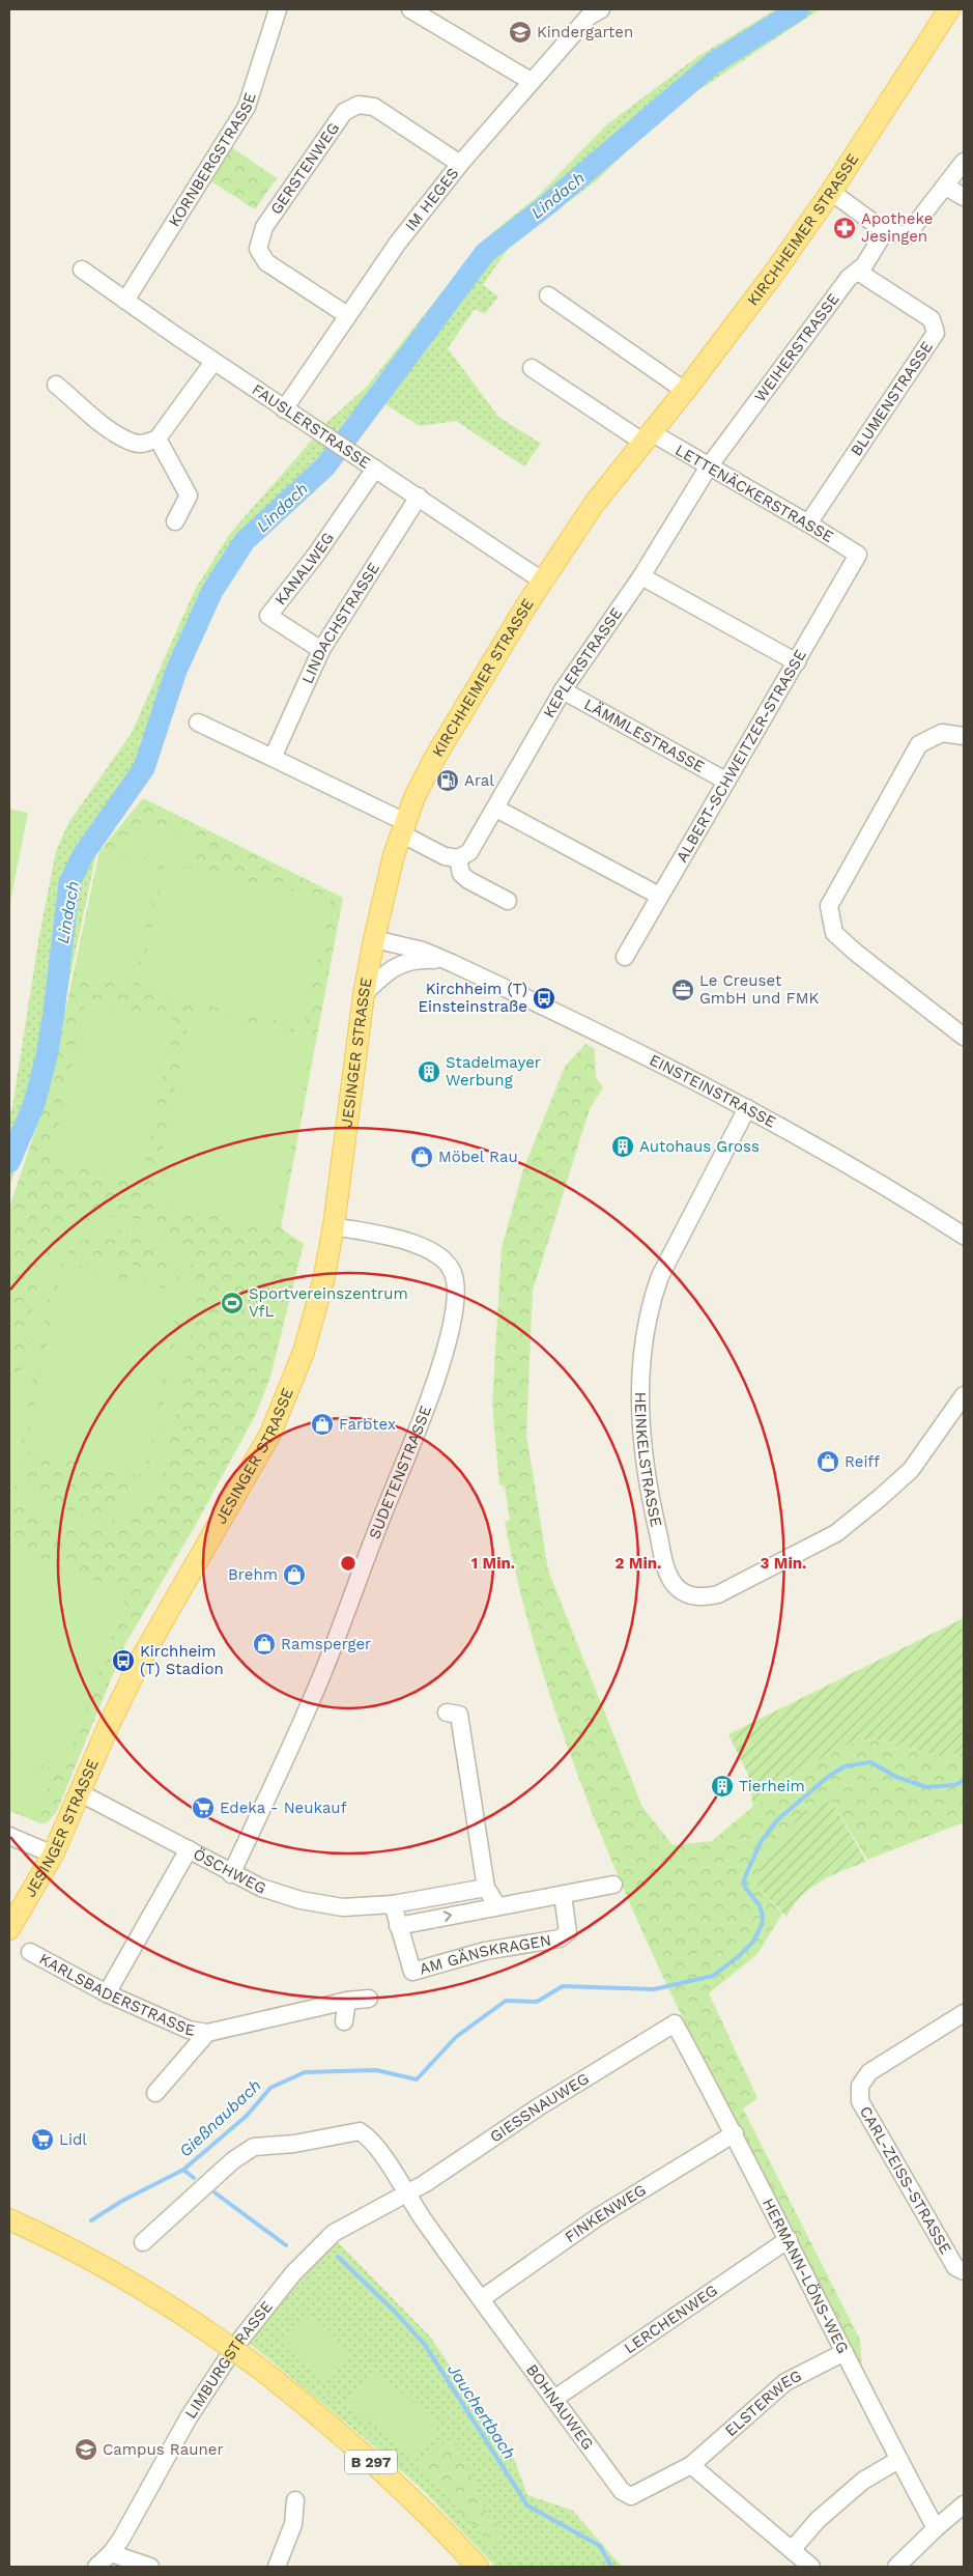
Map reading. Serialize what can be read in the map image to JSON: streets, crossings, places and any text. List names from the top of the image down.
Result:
{
  "streets": {
    "main road": ["KIRCHHEIMER STRASSE", "JESINGER STRASSE", "B 297"],
    "street": [
      "KORNBERGSTRASSE",
      "GERSTENWEG",
      "IM HEGES",
      "WEIHERSTRASSE",
      "BLUMENSTRASSE",
      "FAUSLERSTRASSE",
      "LETTENÄCKERSTRASSE",
      "KANALWEG",
      "LINDACHSTRASSE",
      "KEPLERSTRASSE",
      "LÄMMLESTRASSE",
      "ALBERT-SCHWEITZER-STRASSE",
      "EINSTEINSTRASSE",
      "HEINKELSTRASSE",
      "SUDETENSTRASSE",
      "ÖSCHWEG",
      "AM GÄNSKRAGEN",
      "KARLSBADERSTRASSE",
      "GIESSNAUWEG",
      "CARL-ZEISS-STRASSE",
      "FINKENWEG",
      "HERMANN-LÖNS-WEG",
      "LERCHENWEG",
      "LIMBURGSTRASSE",
      "ELSTERWEG",
      "BOHNAUWEG"
    ]
  },
  "crossings": [
    ["KORNBERGSTRASSE", "FAUSLERSTRASSE"],
    ["GERSTENWEG", "IM HEGES"],
    ["IM HEGES", "FAUSLERSTRASSE"],
    ["KIRCHHEIMER STRASSE", "FAUSLERSTRASSE"],
    ["KIRCHHEIMER STRASSE", "LETTENÄCKERSTRASSE"],
    ["KIRCHHEIMER STRASSE", "JESINGER STRASSE"],
    ["KIRCHHEIMER STRASSE", "EINSTEINSTRASSE"],
    ["WEIHERSTRASSE", "BLUMENSTRASSE"],
    ["WEIHERSTRASSE", "LETTENÄCKERSTRASSE"],
    ["WEIHERSTRASSE", "KEPLERSTRASSE"],
    ["BLUMENSTRASSE", "LETTENÄCKERSTRASSE"],
    ["FAUSLERSTRASSE", "KANALWEG"],
    ["FAUSLERSTRASSE", "LINDACHSTRASSE"],
    ["LETTENÄCKERSTRASSE", "KEPLERSTRASSE"],
    ["LETTENÄCKERSTRASSE", "ALBERT-SCHWEITZER-STRASSE"],
    ["KANALWEG", "LINDACHSTRASSE"],
    ["KEPLERSTRASSE", "LÄMMLESTRASSE"],
    ["LÄMMLESTRASSE", "ALBERT-SCHWEITZER-STRASSE"],
    ["JESINGER STRASSE", "EINSTEINSTRASSE"],
    ["JESINGER STRASSE", "SUDETENSTRASSE"],
    ["JESINGER STRASSE", "ÖSCHWEG"],
    ["EINSTEINSTRASSE", "HEINKELSTRASSE"],
    ["SUDETENSTRASSE", "ÖSCHWEG"],
    ["GIESSNAUWEG", "HERMANN-LÖNS-WEG"],
    ["GIESSNAUWEG", "LIMBURGSTRASSE"],
    ["GIESSNAUWEG", "BOHNAUWEG"],
    ["FINKENWEG", "HERMANN-LÖNS-WEG"],
    ["FINKENWEG", "BOHNAUWEG"],
    ["HERMANN-LÖNS-WEG", "LERCHENWEG"],
    ["HERMANN-LÖNS-WEG", "ELSTERWEG"],
    ["LERCHENWEG", "BOHNAUWEG"],
    ["LIMBURGSTRASSE", "BOHNAUWEG"],
    ["ELSTERWEG", "BOHNAUWEG"]
  ],
  "water": ["Lindach", "Gießnaubach", "Jauchertbach"],
  "places": {
    "school or university": ["Kindergarten", "Campus Rauner"],
    "pharmacy": ["Apotheke Jesingen"],
    "fuel station": ["Aral"],
    "office": ["Le Creuset GmbH und FMK"],
    "bus stop": ["Kirchheim (T) Einsteinstraße", "Kirchheim (T) Stadion"],
    "building": ["Stadelmayer Werbung", "Autohaus Gross", "Tierheim"],
    "shop": [
      "Möbel Rau",
      "Farbtex",
      "Reiff",
      "Brehm",
      "Ramsperger"
    ],
    "sports": ["Sportvereinszentrum VfL"],
    "supermarket": ["Edeka - Neukauf", "Lidl"]
  },
  "rings": ["1 Min.", "2 Min.", "3 Min."]
}
